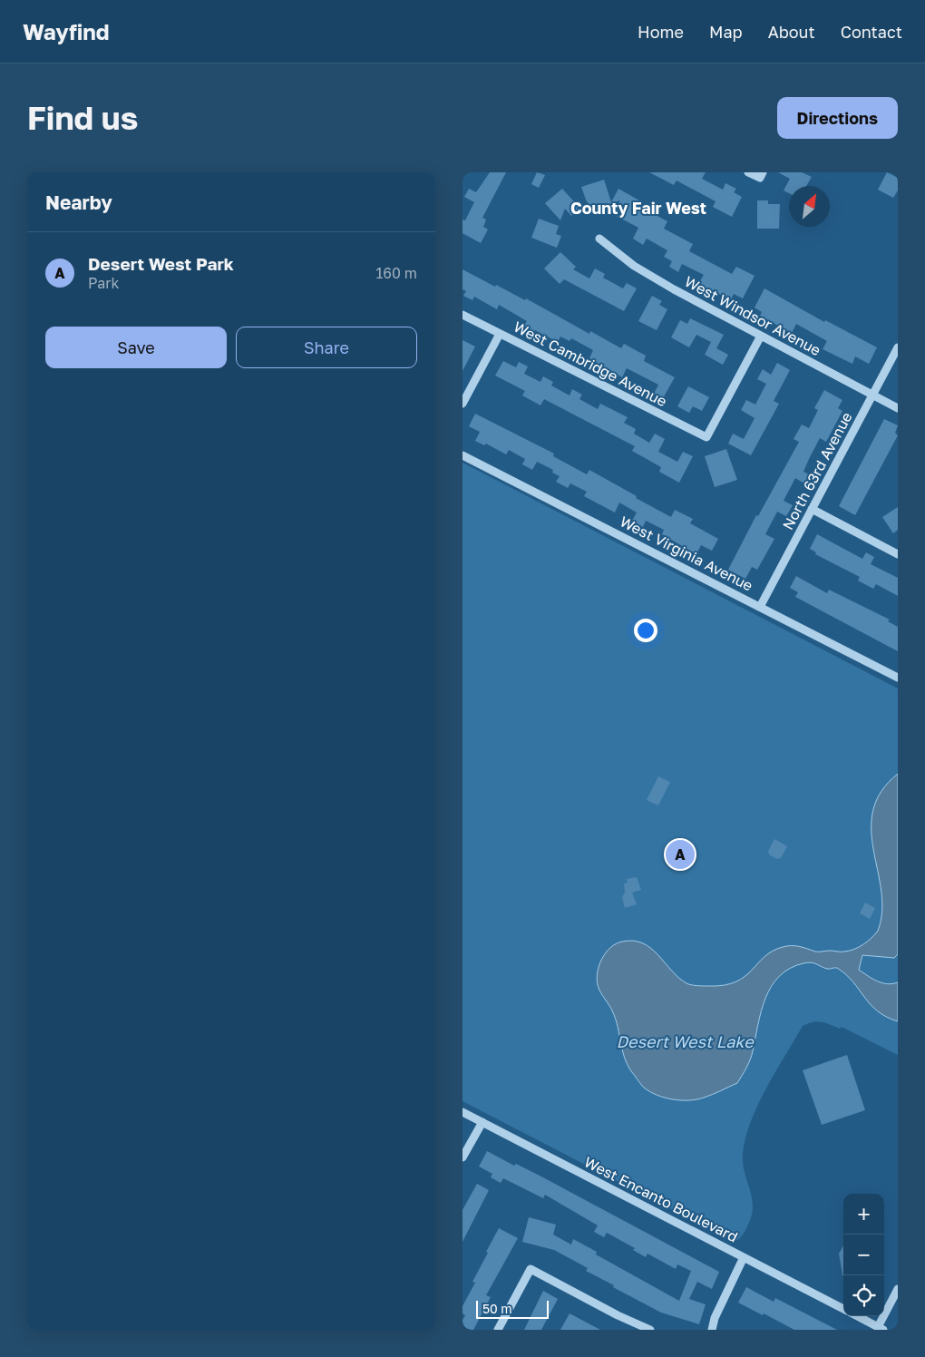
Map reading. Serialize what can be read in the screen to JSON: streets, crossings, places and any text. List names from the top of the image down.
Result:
{
  "streets": {
    "street": [
      "West Windsor Avenue",
      "West Cambridge Avenue",
      "North 63rd Avenue",
      "West Virginia Avenue",
      "West Encanto Boulevard"
    ]
  },
  "crossings": [
    ["West Windsor Avenue", "West Cambridge Avenue"],
    ["West Windsor Avenue", "North 63rd Avenue"],
    ["North 63rd Avenue", "West Virginia Avenue"]
  ],
  "districts": ["County Fair West"],
  "water": ["Desert West Lake"],
  "scale_bar": "50 m",
  "north": "top right",
  "page": {
    "header": "Wayfind",
    "nav": [
      "Home",
      "Map",
      "About",
      "Contact"
    ],
    "buttons": [
      "Directions",
      ["Save", "Share"]
    ],
    "title": "Find us",
    "heading": "Nearby",
    "list": [
      {
        "mark": "A",
        "name": "Desert West Park",
        "note": "Park",
        "value": "160 m"
      }
    ],
    "pins": "A",
    "map_buttons": ["+", "−"],
    "scale": "50 m"
  }
}
